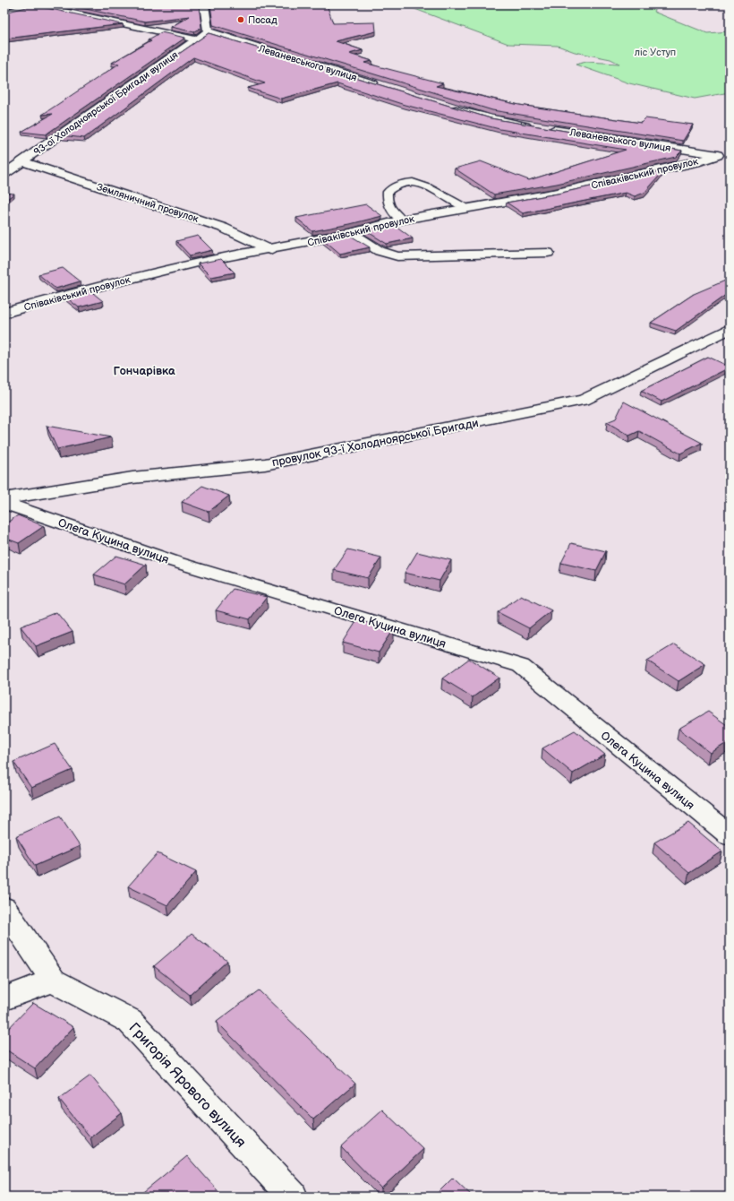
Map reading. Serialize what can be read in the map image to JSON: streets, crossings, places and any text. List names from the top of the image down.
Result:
{
  "streets": {
    "street": [
      "Леваневського вулиця",
      "93-ої Холодноярської Бригади вулиця",
      "Співаківський провулок",
      "Земляничний провулок",
      "провулок 93-ї Холодноярської Бригади",
      "Олега Куцина вулиця",
      "Григорія Ярового вулиця"
    ]
  },
  "crossings": [
    ["Леваневського вулиця", "93-ої Холодноярської Бригади вулиця"],
    ["Леваневського вулиця", "Співаківський провулок"],
    ["93-ої Холодноярської Бригади вулиця", "Земляничний провулок"],
    ["Співаківський провулок", "Земляничний провулок"]
  ],
  "districts": ["Гончарівка"],
  "parks": ["ліс Уступ"],
  "places": ["Посад"]
}
